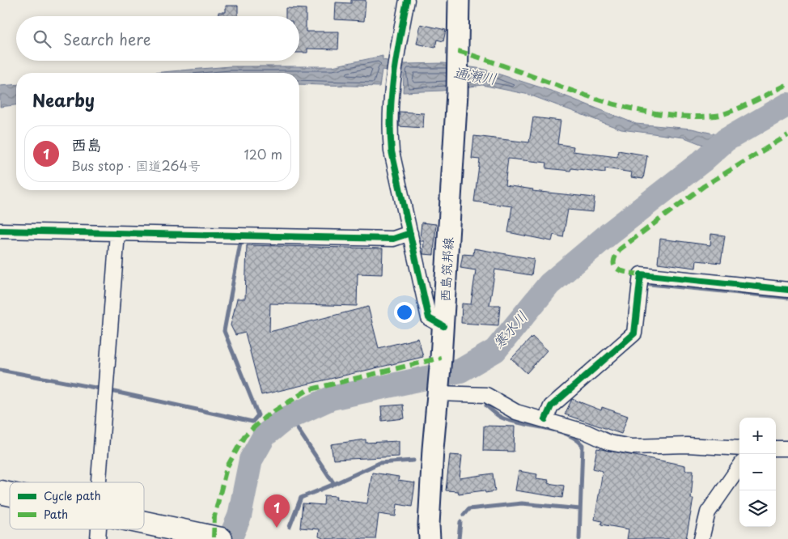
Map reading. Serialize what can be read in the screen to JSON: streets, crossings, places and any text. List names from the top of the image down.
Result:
{
  "streets": {
    "main road": ["西島筑邦線"]
  },
  "water": ["通瀬川", "寒水川"],
  "legend": ["Cycle path", "Path"],
  "page": {
    "search": "Search here",
    "heading": "Nearby",
    "list": [
      {
        "mark": "1",
        "name": "西島",
        "note": "Bus stop · 国道264号",
        "value": "120 m"
      }
    ],
    "map_buttons": ["+", "−"],
    "pins": "1"
  }
}
